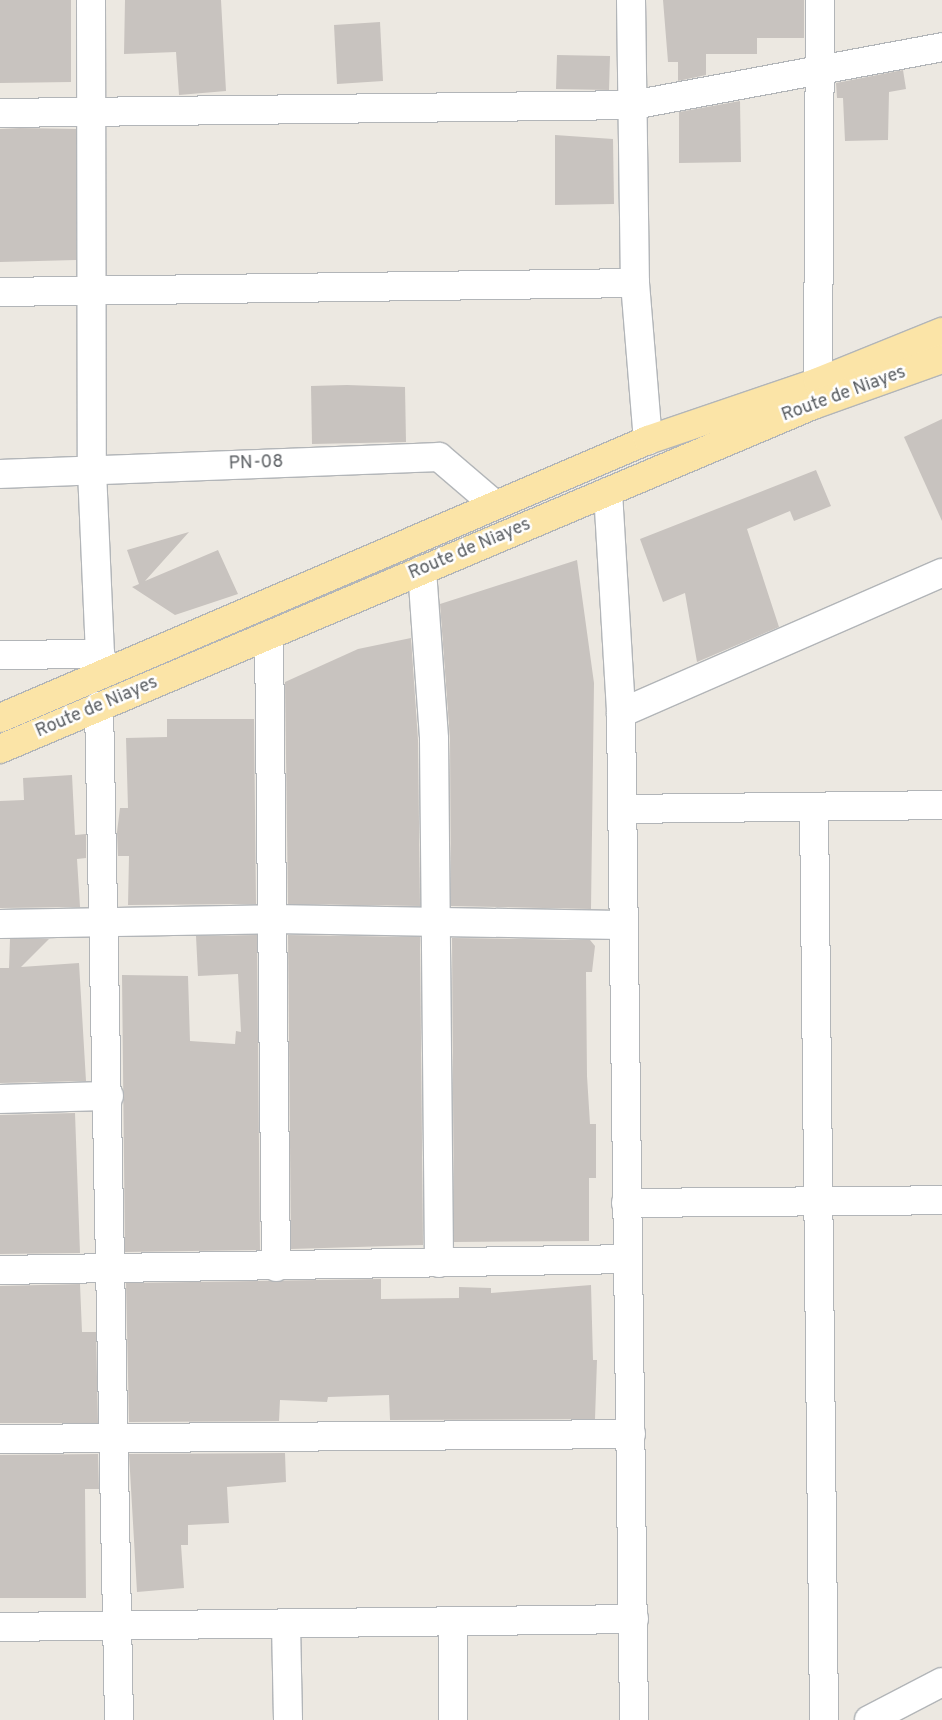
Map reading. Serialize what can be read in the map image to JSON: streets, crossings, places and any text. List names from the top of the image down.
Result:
{
  "streets": {
    "main road": ["Route de Niayes"],
    "street": ["PN-08"]
  },
  "crossings": [
    ["Route de Niayes", "PN-08"]
  ]
}
